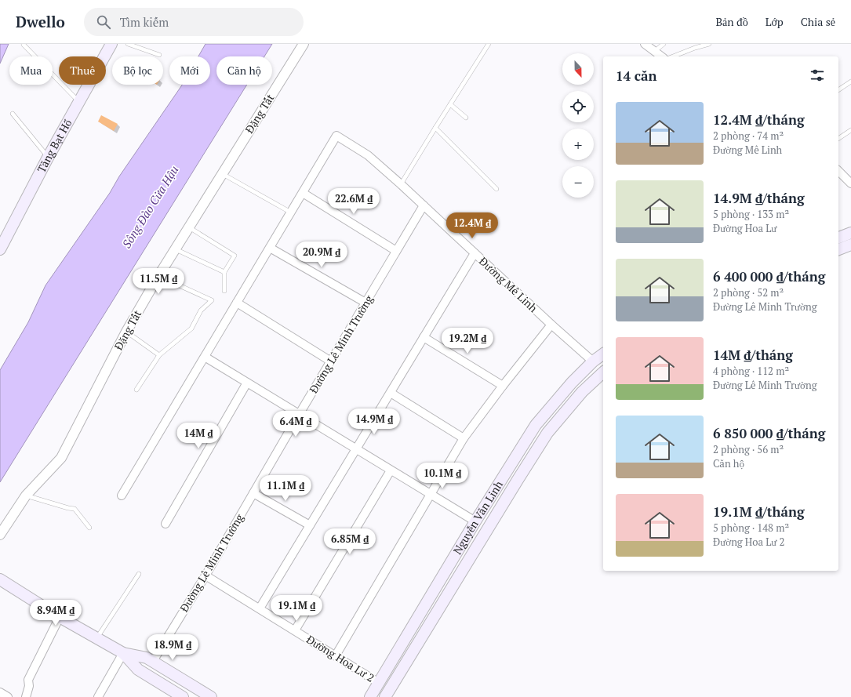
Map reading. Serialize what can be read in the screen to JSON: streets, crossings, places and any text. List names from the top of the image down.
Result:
{
  "streets": {
    "main road": ["Tăng Bạt Hổ", "Nguyễn Văn Linh"],
    "street": [
      "Đặng Tất",
      "Đường Mê Linh",
      "Đường Lê Minh Trường",
      "Đường Hoa Lư 2"
    ]
  },
  "crossings": [
    ["Đường Mê Linh", "Đường Lê Minh Trường"],
    ["Đường Mê Linh", "Nguyễn Văn Linh"],
    ["Đường Lê Minh Trường", "Đường Hoa Lư 2"],
    ["Nguyễn Văn Linh", "Đường Hoa Lư 2"]
  ],
  "water": ["Sông Đào Cửa Hậu"],
  "north": "bottom",
  "page": {
    "header": "Dwello",
    "search": "Tìm kiếm",
    "nav": ["Bản đồ", "Lớp", "Chia sẻ"],
    "map_buttons": ["+", "−"],
    "chip": [
      "Mua",
      "Thuê",
      "Bộ lọc",
      "Mới",
      "Căn hộ"
    ],
    "heading": "14 căn",
    "list": [
      {
        "name": "12.4M ₫/tháng",
        "note": "2 phòng · 74 m² · Đường Mê Linh"
      },
      {
        "name": "14.9M ₫/tháng",
        "note": "5 phòng · 133 m² · Đường Hoa Lư"
      },
      {
        "name": "6 400 000 ₫/tháng",
        "note": "2 phòng · 52 m² · Đường Lê Minh Trường"
      },
      {
        "name": "14M ₫/tháng",
        "note": "4 phòng · 112 m² · Đường Lê Minh Trường"
      },
      {
        "name": "6 850 000 ₫/tháng",
        "note": "2 phòng · 56 m² · Căn hộ"
      },
      {
        "name": "19.1M ₫/tháng",
        "note": "5 phòng · 148 m² · Đường Hoa Lư 2"
      }
    ],
    "price": [
      "22.6M ₫",
      "12.4M ₫",
      "20.9M ₫",
      "11.5M ₫",
      "19.2M ₫",
      "14.9M ₫",
      "6.4M ₫",
      "14M ₫",
      "10.1M ₫",
      "11.1M ₫",
      "6.85M ₫",
      "19.1M ₫",
      "8.94M ₫",
      "18.9M ₫"
    ]
  }
}
